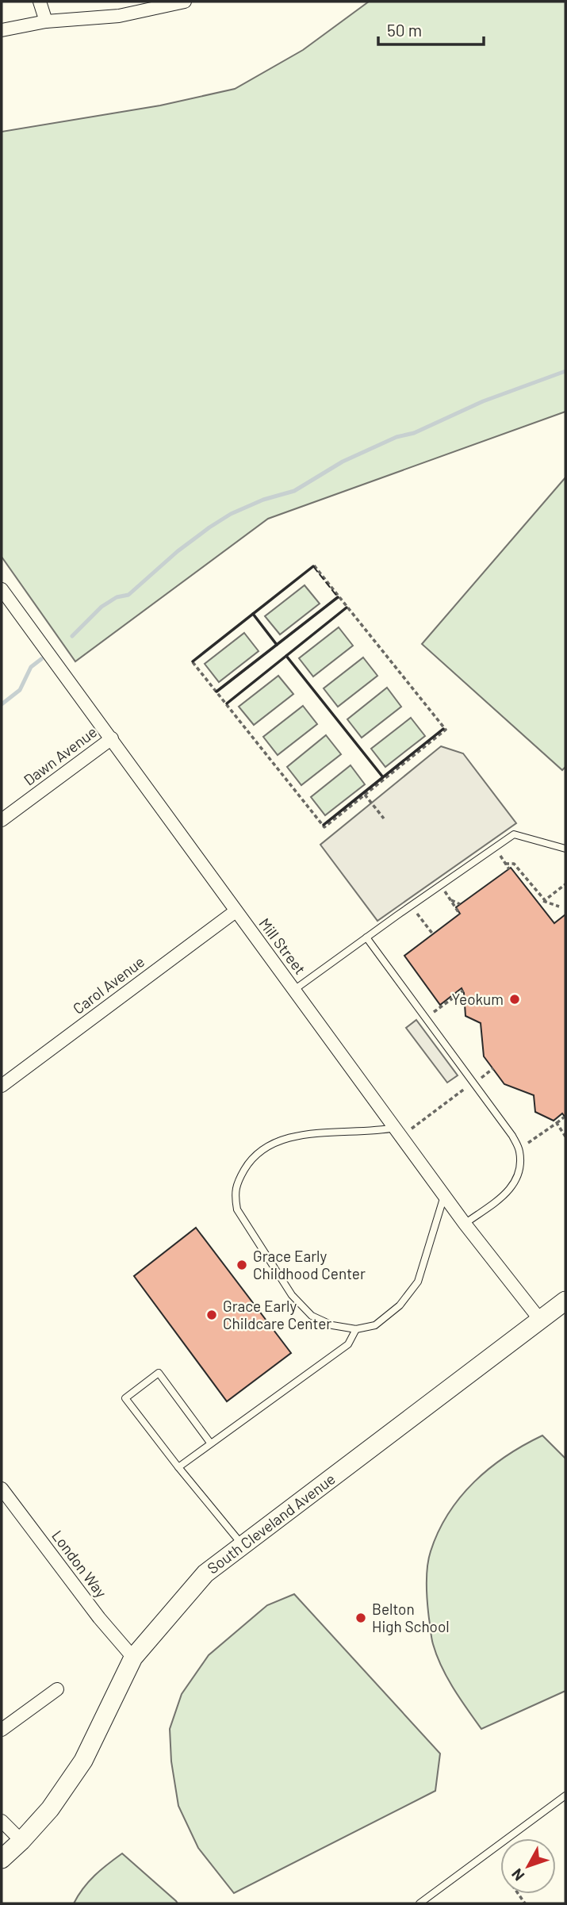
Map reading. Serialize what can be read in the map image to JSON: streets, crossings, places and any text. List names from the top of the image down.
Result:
{
  "streets": {
    "street": [
      "Dawn Avenue",
      "Mill Street",
      "Carol Avenue",
      "South Cleveland Avenue",
      "London Way"
    ]
  },
  "crossings": [
    ["Dawn Avenue", "Mill Street"],
    ["Mill Street", "Carol Avenue"],
    ["Mill Street", "South Cleveland Avenue"],
    ["South Cleveland Avenue", "London Way"]
  ],
  "places": [
    "Yeokum",
    "Grace Early Childhood Center",
    "Grace Early Childcare Center",
    "Belton High School"
  ],
  "scale_bar": "50 m",
  "north": "bottom left"
}
